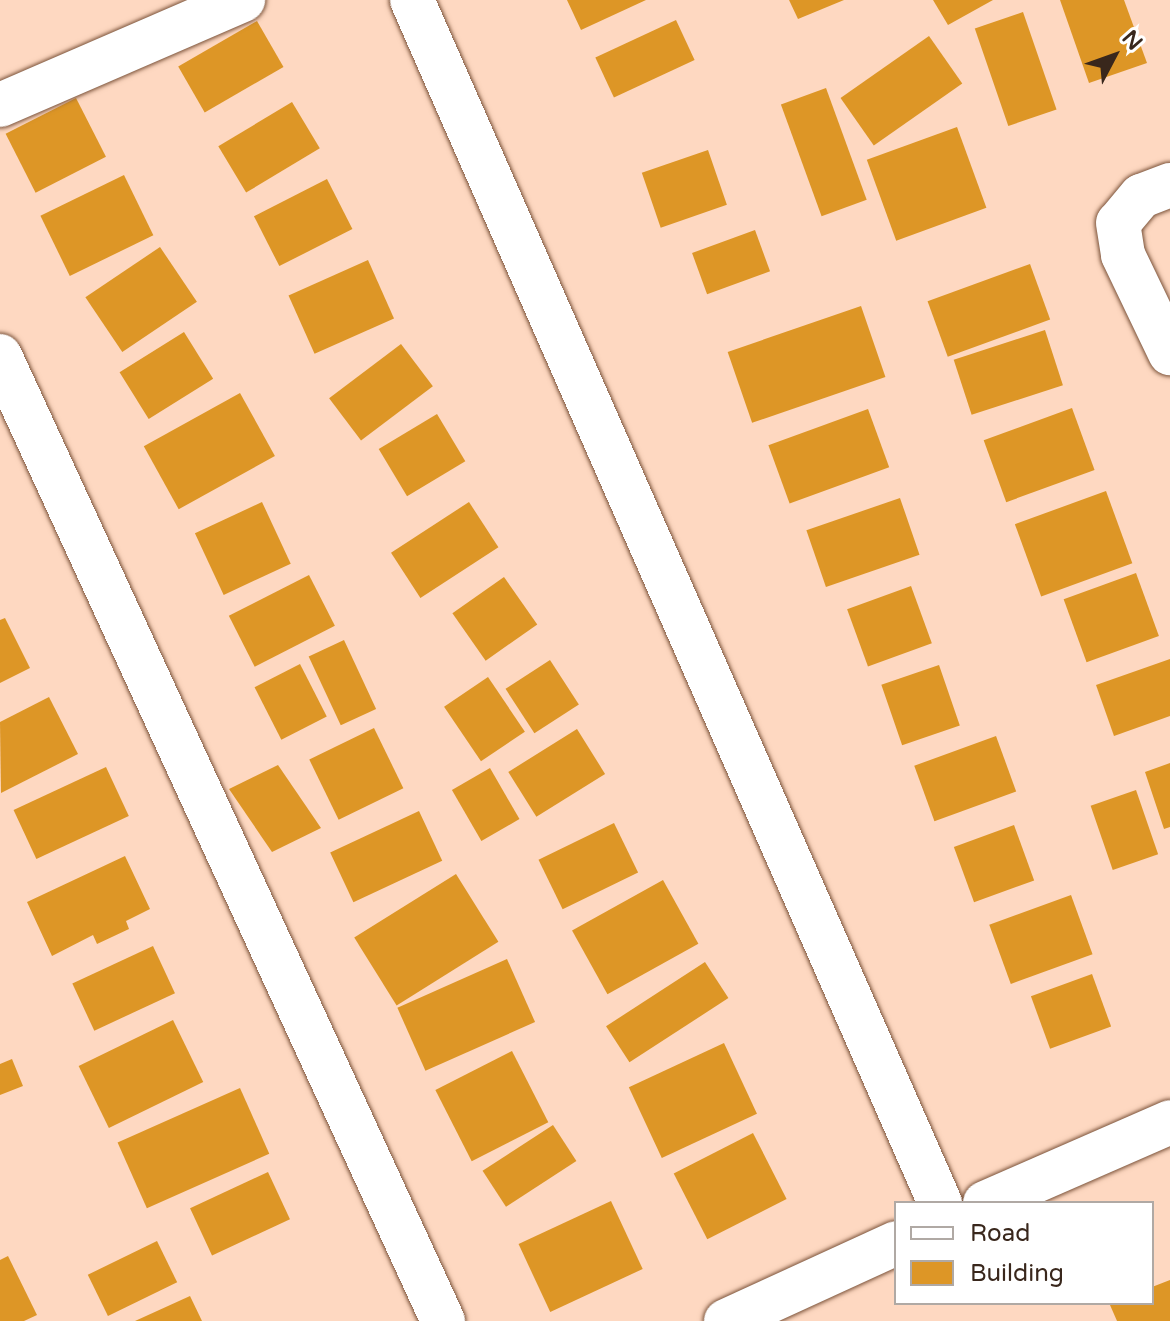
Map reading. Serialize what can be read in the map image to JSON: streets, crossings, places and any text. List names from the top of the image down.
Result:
{
  "legend": ["Road", "Building"],
  "north": "top right"
}
